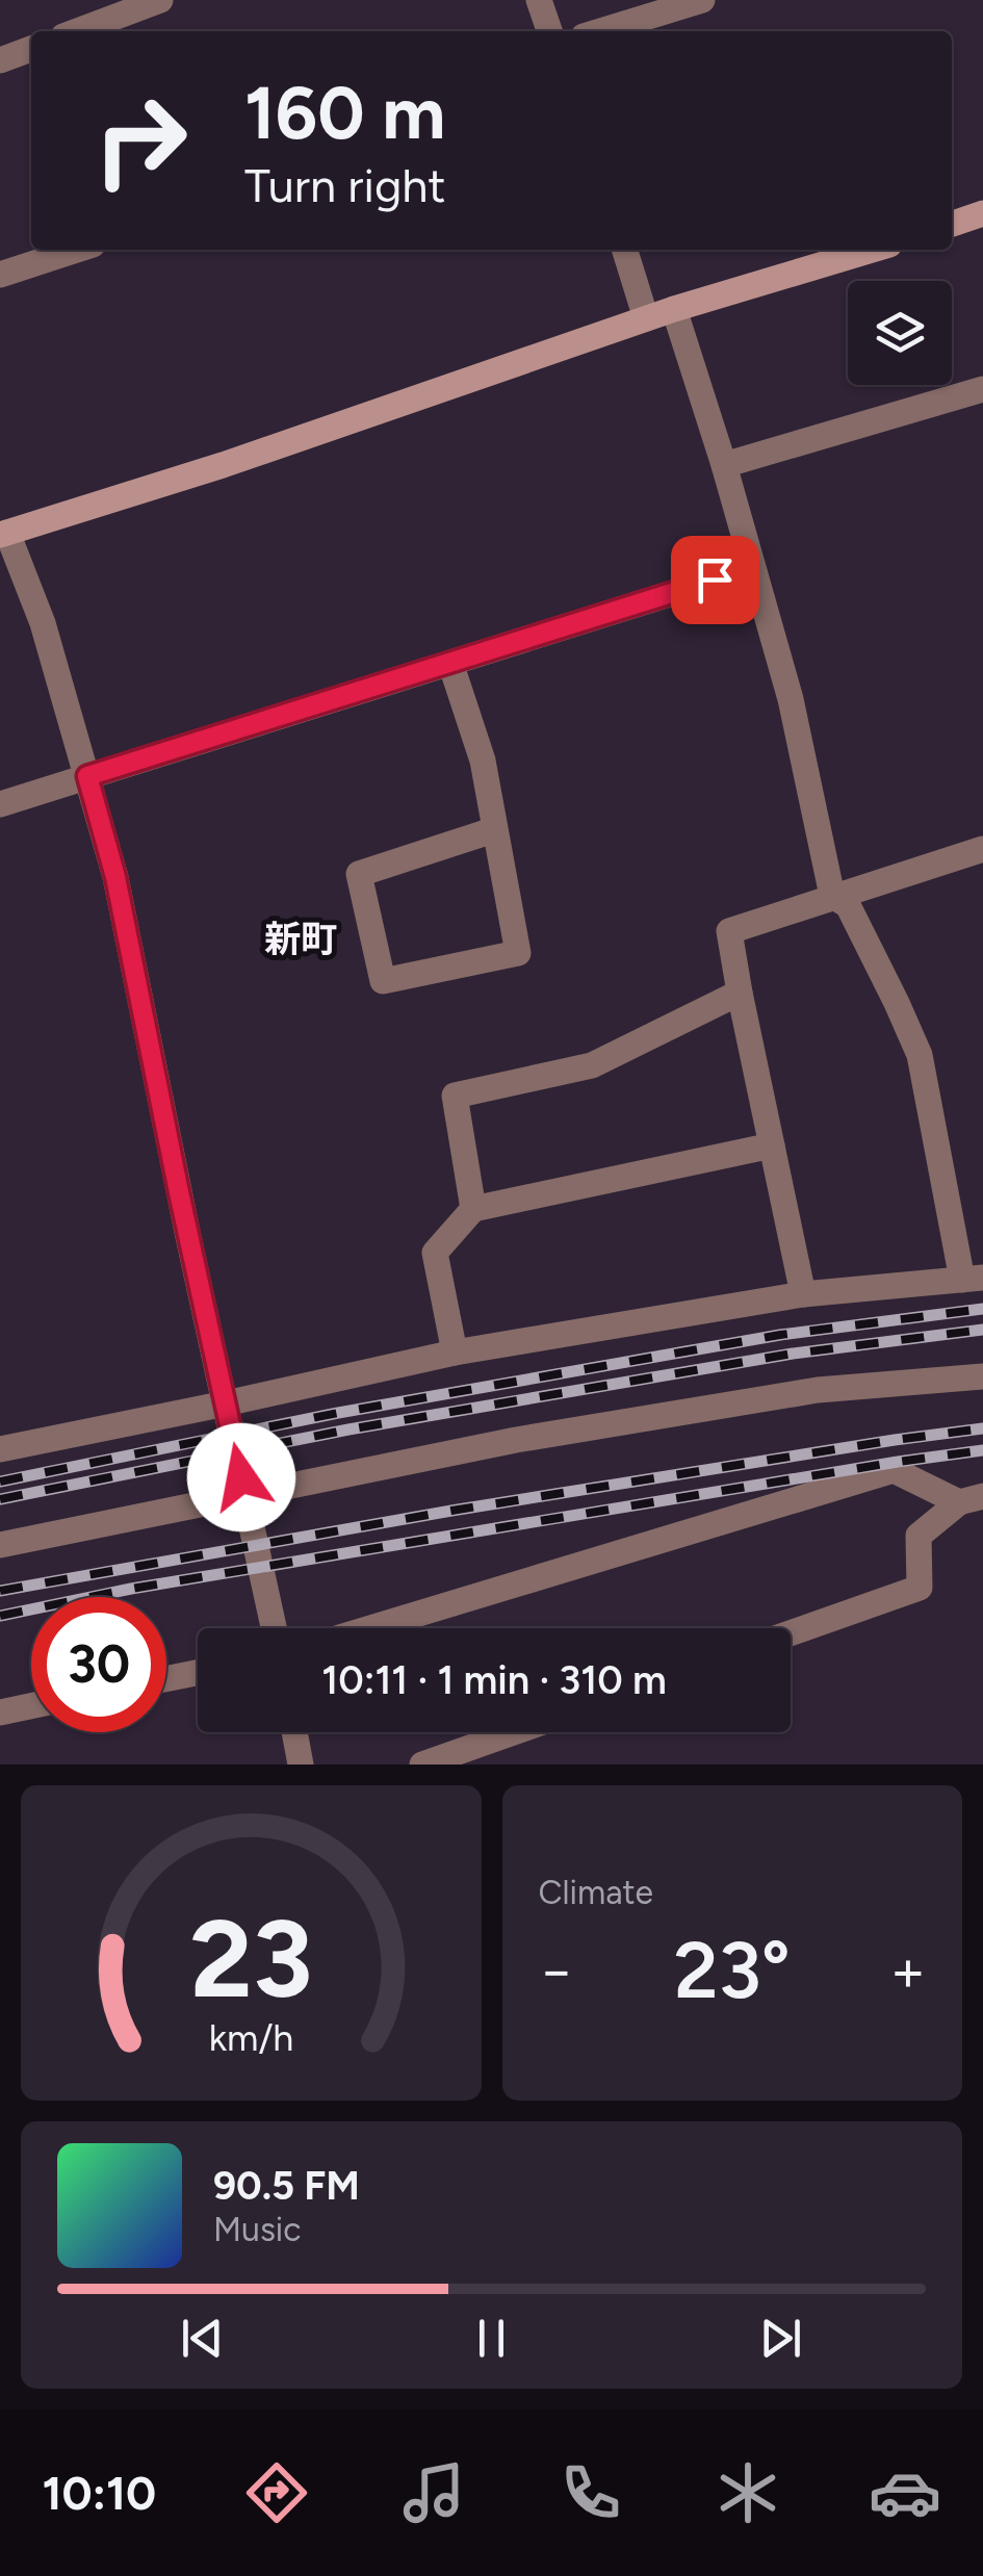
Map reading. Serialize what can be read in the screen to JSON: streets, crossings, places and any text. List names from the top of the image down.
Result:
{
  "districts": ["新町"],
  "page": {
    "turn": ["160 m", "Turn right"],
    "limit": "30",
    "trip": "10:11 · 1 min · 310 m",
    "tile": "Climate",
    "heat": ["−", "23°", "+"],
    "song": ["90.5 FM", "Music"],
    "tabs": "10:10",
    "gauge": ["23", "km/h"]
  }
}
